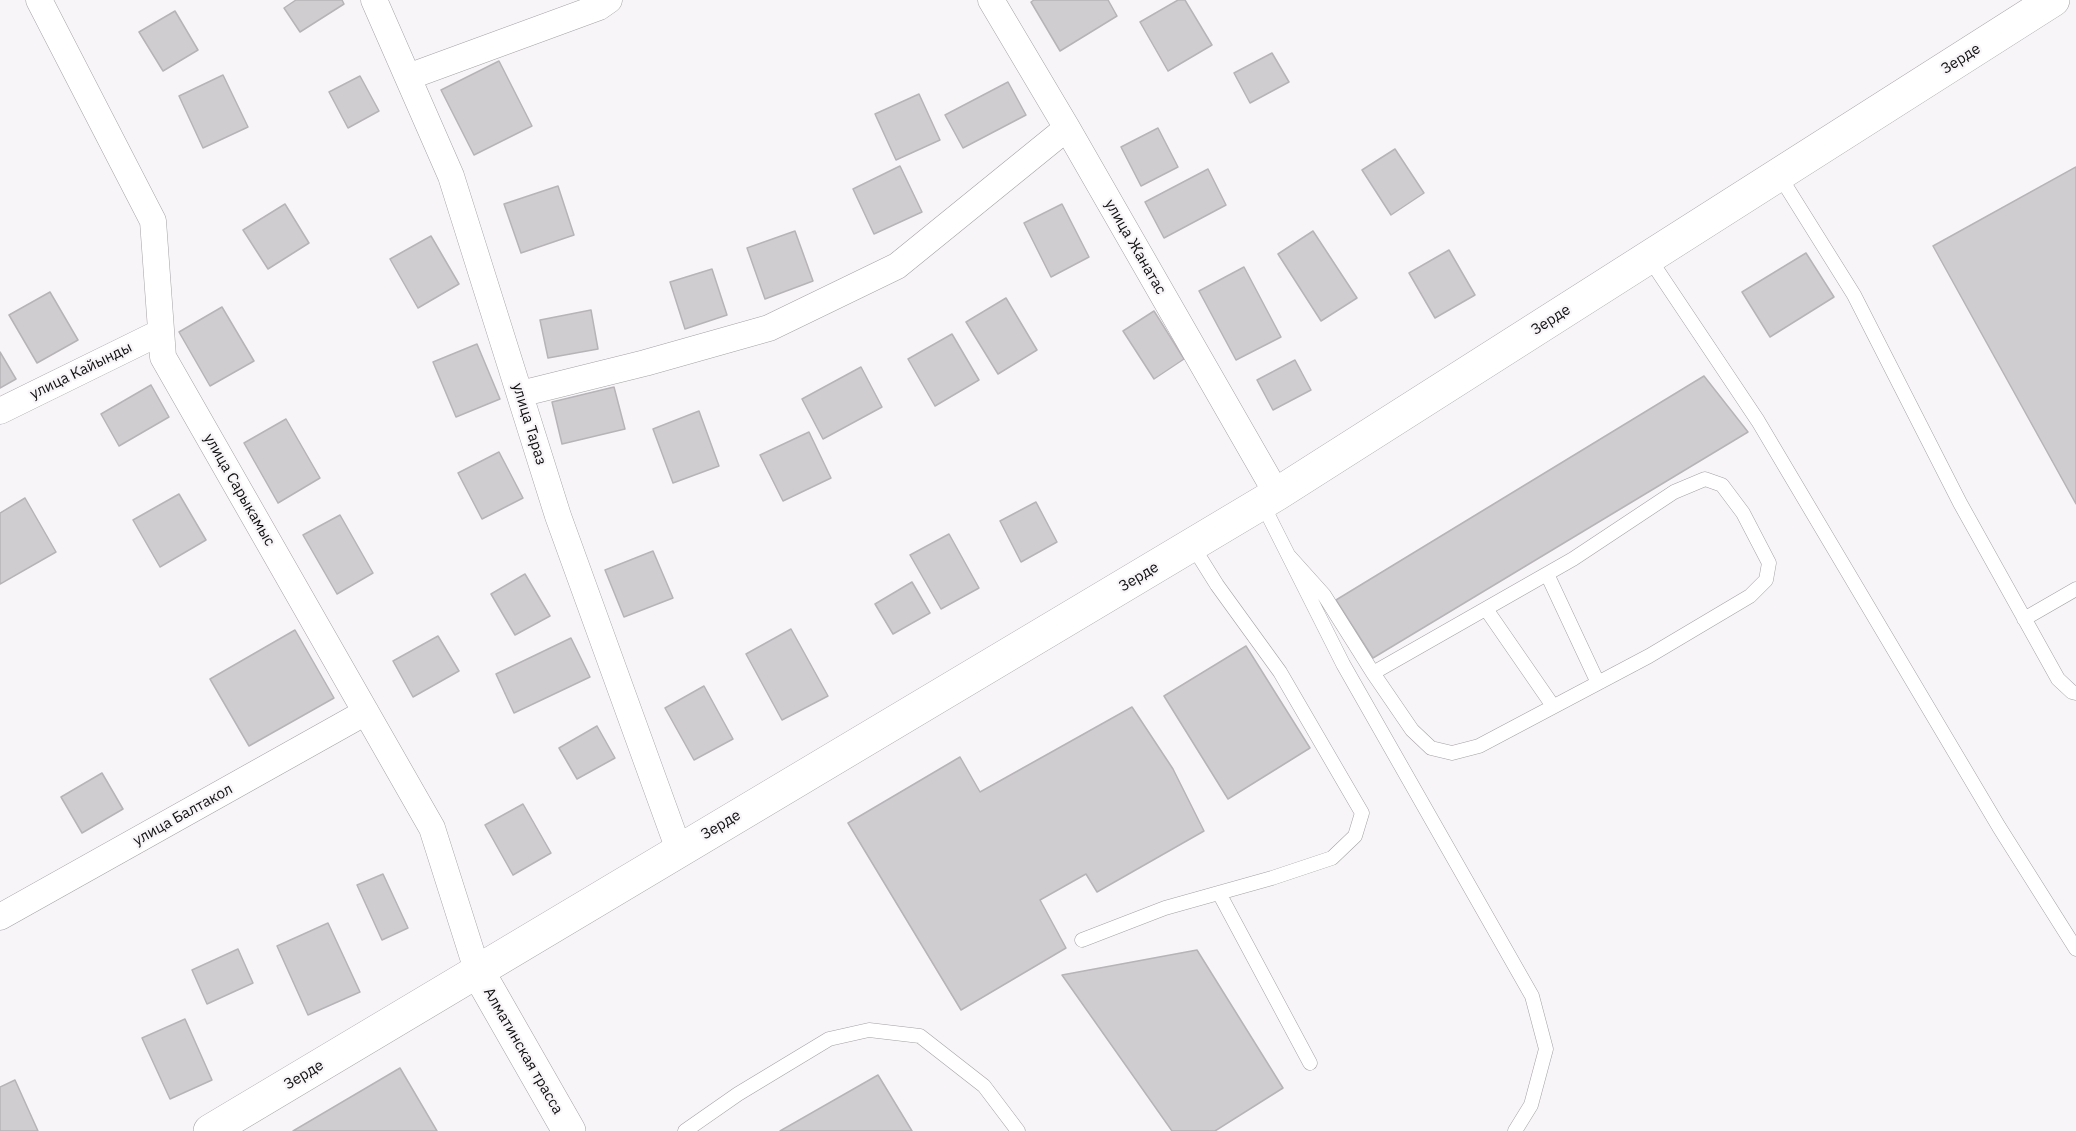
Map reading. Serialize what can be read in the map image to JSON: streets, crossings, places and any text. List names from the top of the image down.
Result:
{
  "streets": {
    "street": [
      "Зерде",
      "улица Жанатас",
      "улица Кайынды",
      "улица Тараз",
      "улица Сарыкамыс",
      "улица Балтакол",
      "Алматинская трасса"
    ]
  },
  "crossings": [
    ["Зерде", "улица Жанатас"],
    ["Зерде", "улица Тараз"],
    ["Зерде", "улица Сарыкамыс"],
    ["Зерде", "Алматинская трасса"],
    ["улица Кайынды", "улица Сарыкамыс"],
    ["улица Сарыкамыс", "улица Балтакол"],
    ["улица Сарыкамыс", "Алматинская трасса"]
  ]
}
